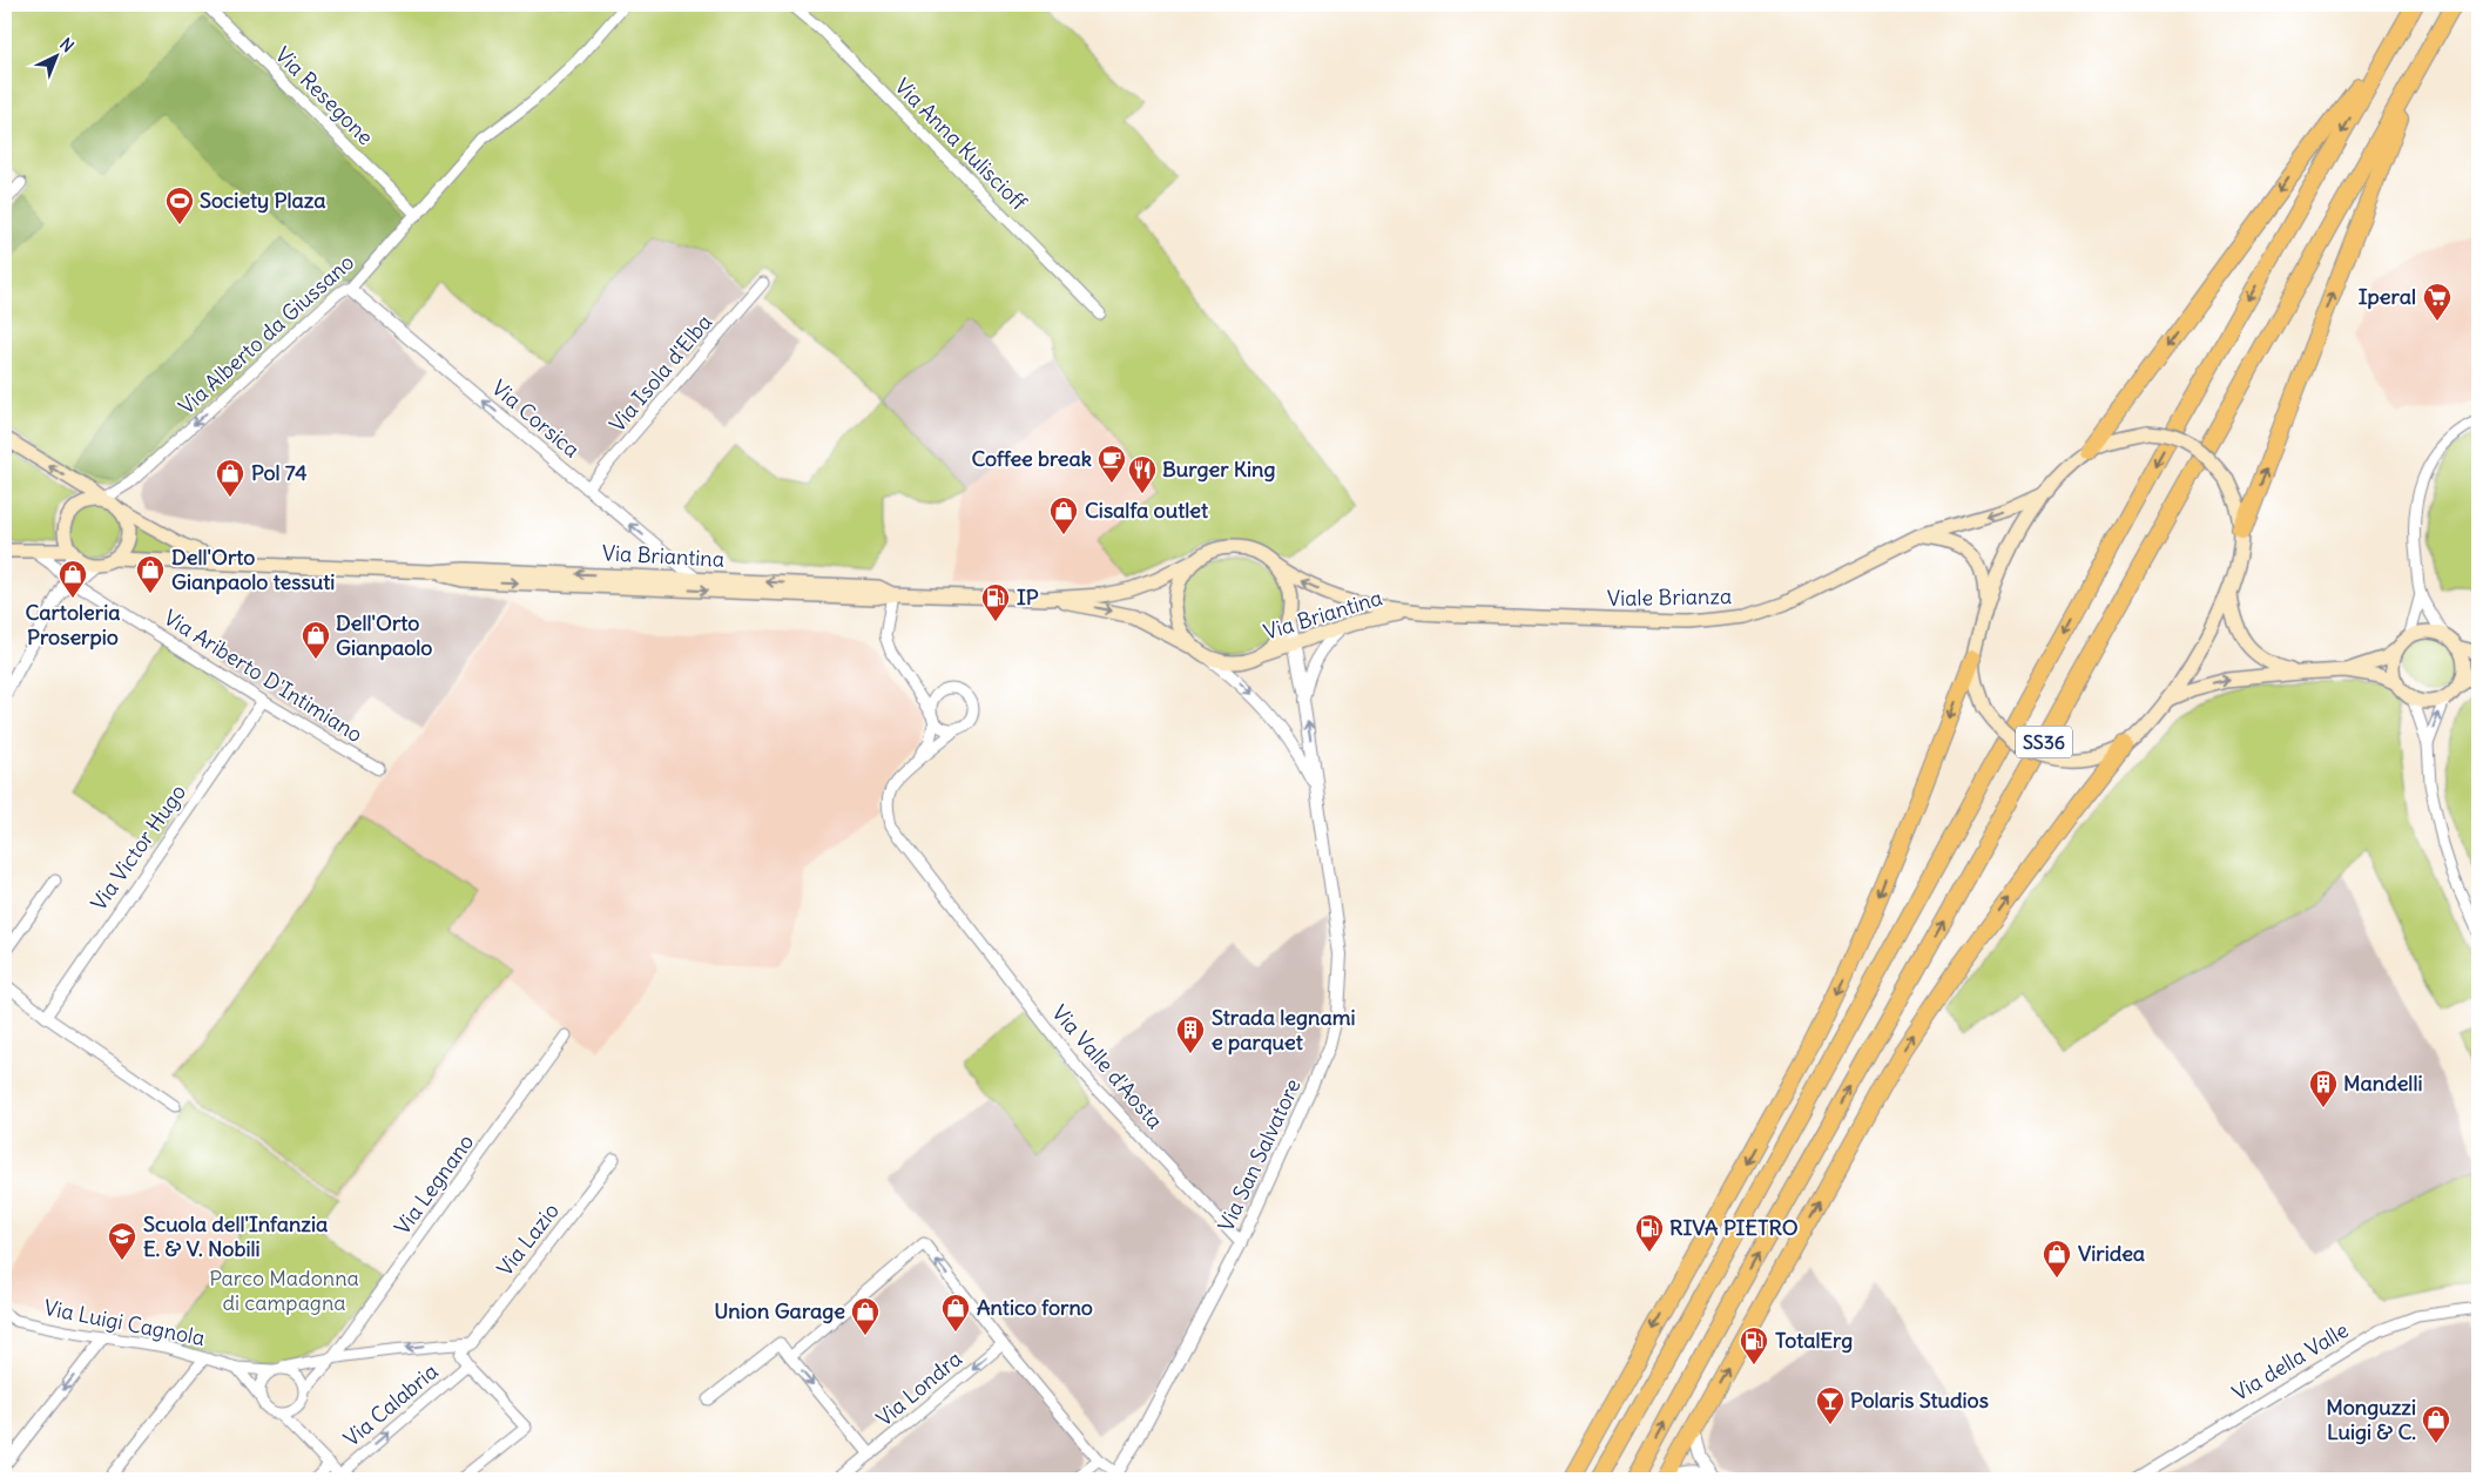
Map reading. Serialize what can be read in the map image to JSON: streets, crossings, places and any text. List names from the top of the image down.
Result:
{
  "streets": {
    "highway": ["SS36"],
    "main road": ["Via Briantina", "Viale Brianza"],
    "street": [
      "Via Resegone",
      "Via Anna Kuliscioff",
      "Via Alberto da Giussano",
      "Via Isola d'Elba",
      "Via Corsica",
      "Via Ariberto D'Intimiano",
      "Via Victor Hugo",
      "Via Valle d'Aosta",
      "Via San Salvatore",
      "Via Legnano",
      "Via Lazio",
      "Via Luigi Cagnola",
      "Via della Valle",
      "Via Londra",
      "Via Calabria"
    ]
  },
  "crossings": [
    ["Via Resegone", "Via Alberto da Giussano"],
    ["Via Alberto da Giussano", "Via Corsica"],
    ["Via Alberto da Giussano", "Via Briantina"],
    ["Via Alberto da Giussano", "Via Ariberto D'Intimiano"],
    ["Via Isola d'Elba", "Via Corsica"],
    ["Via Corsica", "Via Briantina"],
    ["Via Briantina", "Viale Brianza"],
    ["Via Briantina", "Via Ariberto D'Intimiano"],
    ["Via Briantina", "Via San Salvatore"],
    ["Via Ariberto D'Intimiano", "Via Victor Hugo"],
    ["Via Valle d'Aosta", "Via San Salvatore"],
    ["Via Legnano", "Via Luigi Cagnola"],
    ["Via Lazio", "Via Luigi Cagnola"]
  ],
  "one_way": [
    "Via Alberto da Giussano",
    "Via Corsica",
    "Via Londra",
    "Via Calabria"
  ],
  "parks": ["Parco Madonna di campagna"],
  "places": {
    "sports": ["Society Plaza"],
    "supermarket": ["Iperal"],
    "cafe": ["Coffee break"],
    "restaurant": ["Burger King"],
    "shop": [
      "Pol 74",
      "Cisalfa outlet",
      "Dell'Orto Gianpaolo tessuti",
      "Cartoleria Proserpio",
      "Dell'Orto Gianpaolo",
      "Viridea",
      "Antico forno",
      "Union Garage",
      "Monguzzi Luigi & C."
    ],
    "fuel station": ["IP", "RIVA PIETRO", "TotalErg"],
    "building": ["Strada legnami e parquet", "Mandelli"],
    "school or university": ["Scuola dell'Infanzia E. & V. Nobili"],
    "bar": ["Polaris Studios"]
  },
  "north": "top right"
}
